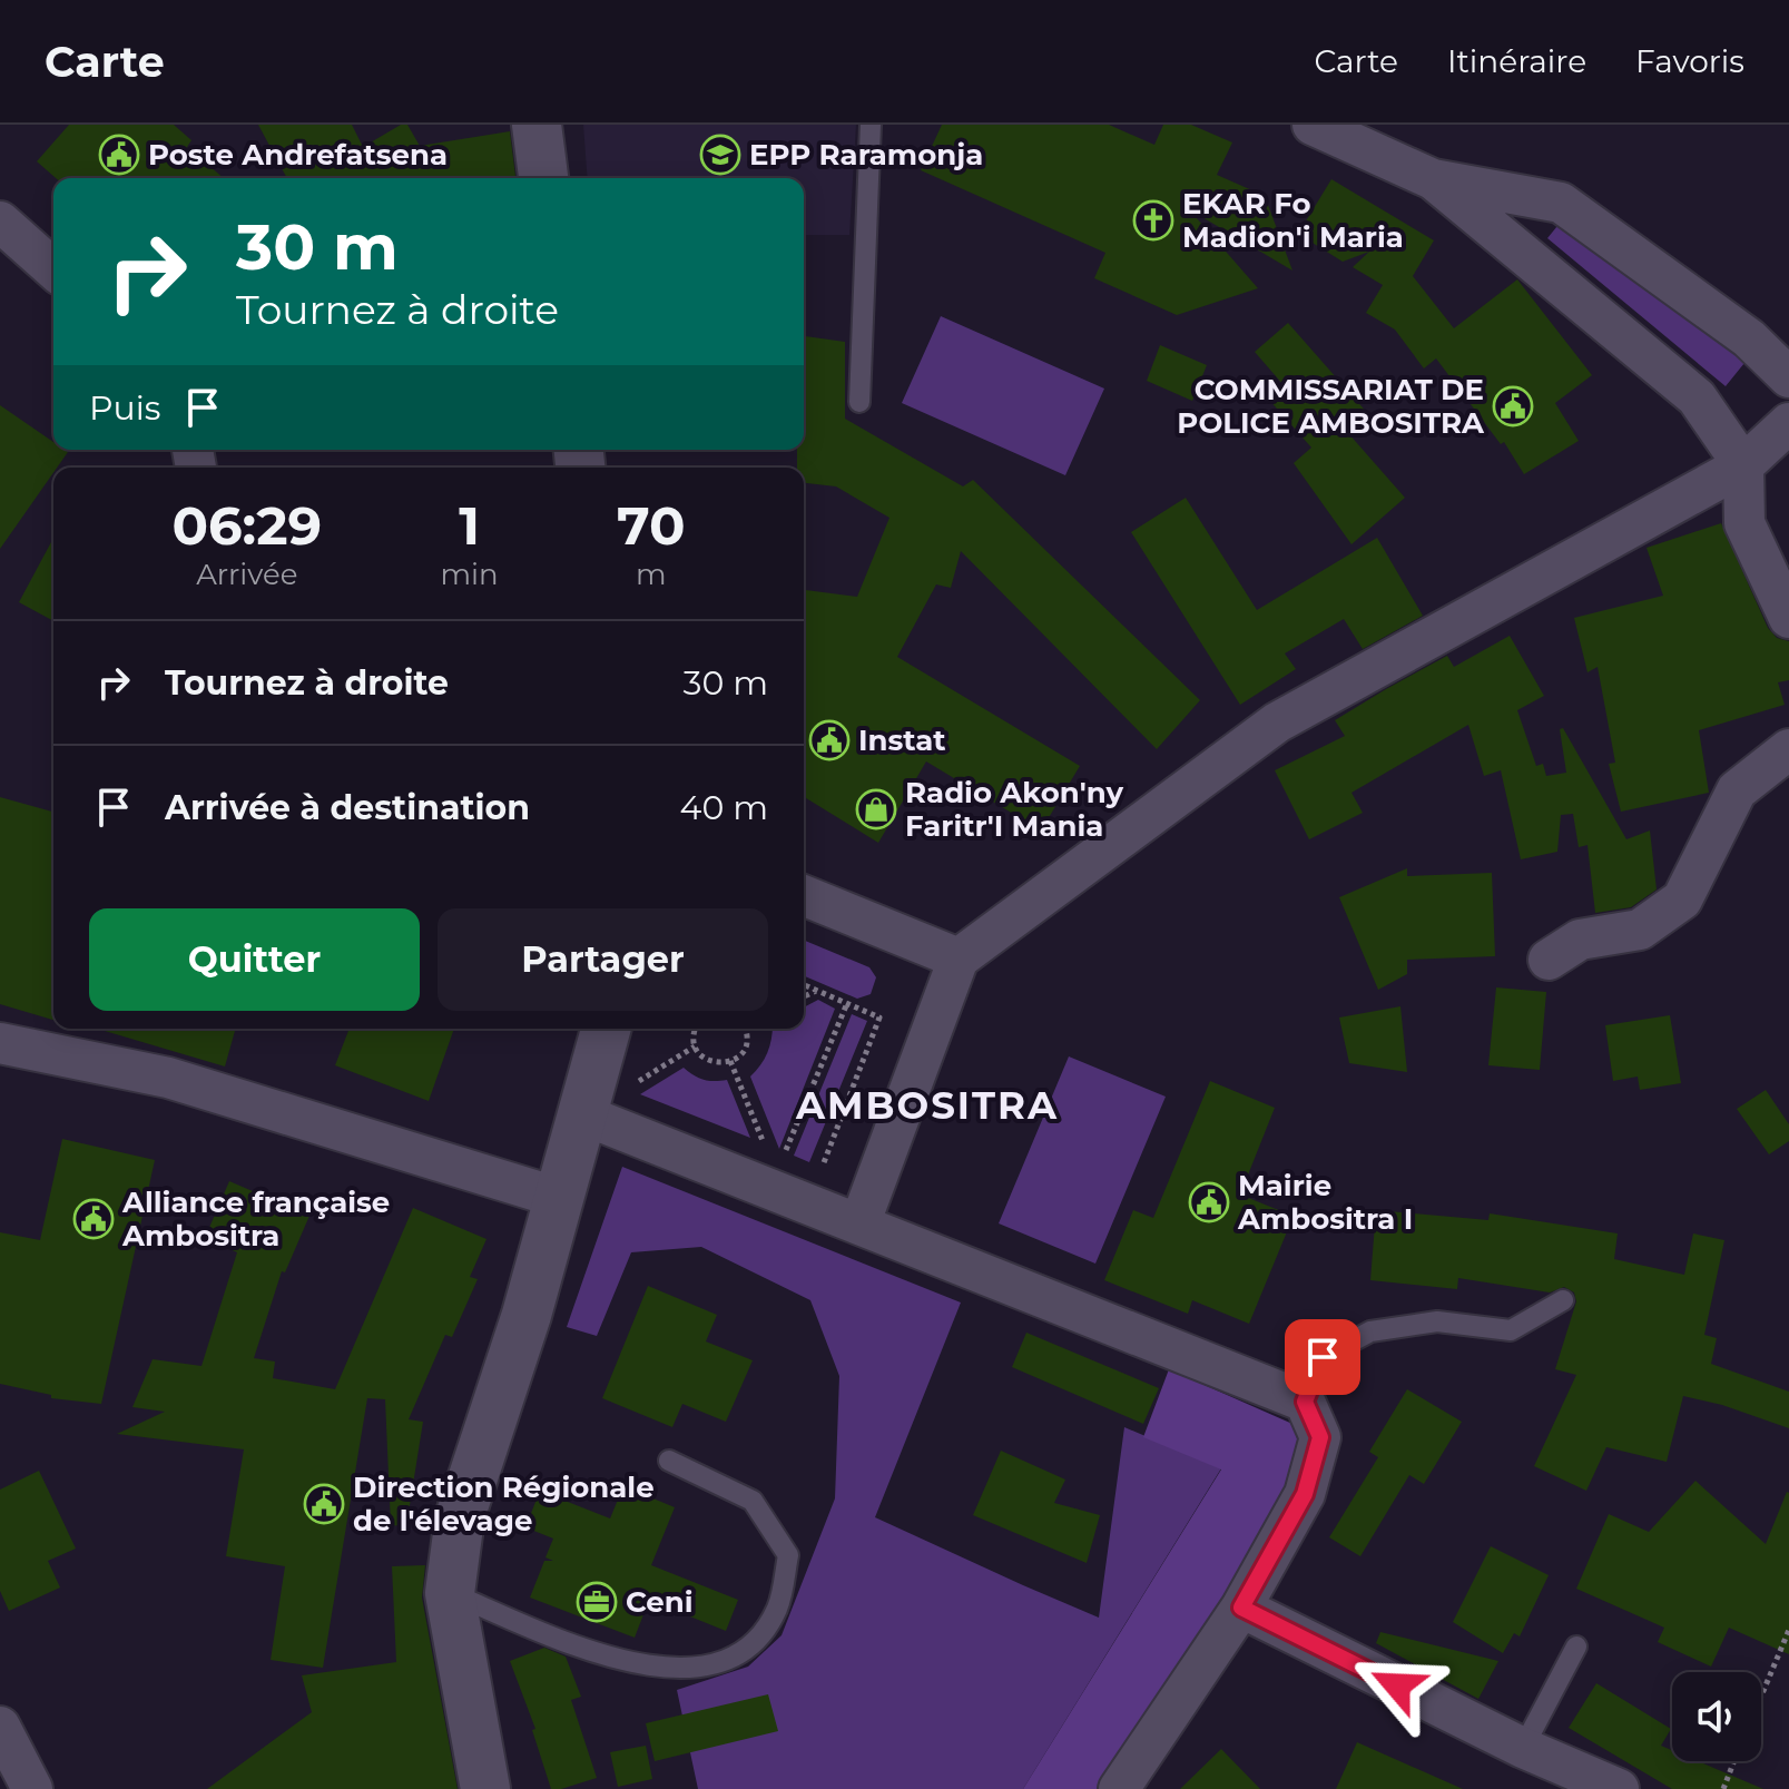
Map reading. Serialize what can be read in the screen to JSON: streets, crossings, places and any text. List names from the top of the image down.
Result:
{
  "districts": ["AMBOSITRA"],
  "places": {
    "public building": [
      "Poste Andrefatsena",
      "COMMISSARIAT DE POLICE AMBOSITRA",
      "Instat",
      "Mairie Ambositra I",
      "Alliance française Ambositra",
      "Direction Régionale de l'élevage"
    ],
    "school or university": ["EPP Raramonja"],
    "church": ["EKAR Fo Madion'i Maria"],
    "shop": ["Radio Akon'ny Faritr'I Mania"],
    "office": ["Ceni"]
  },
  "page": {
    "header": "Carte",
    "nav": ["Carte", "Itinéraire", "Favoris"],
    "turn": ["30 m", "Tournez à droite"],
    "then": "Puis",
    "eta": [
      "06:29",
      "Arrivée",
      "1",
      "min",
      "70",
      "m"
    ],
    "list": [
      {
        "name": "Tournez à droite",
        "value": "30 m"
      },
      {
        "name": "Arrivée à destination",
        "value": "40 m"
      }
    ],
    "buttons": ["Quitter", "Partager"]
  }
}
